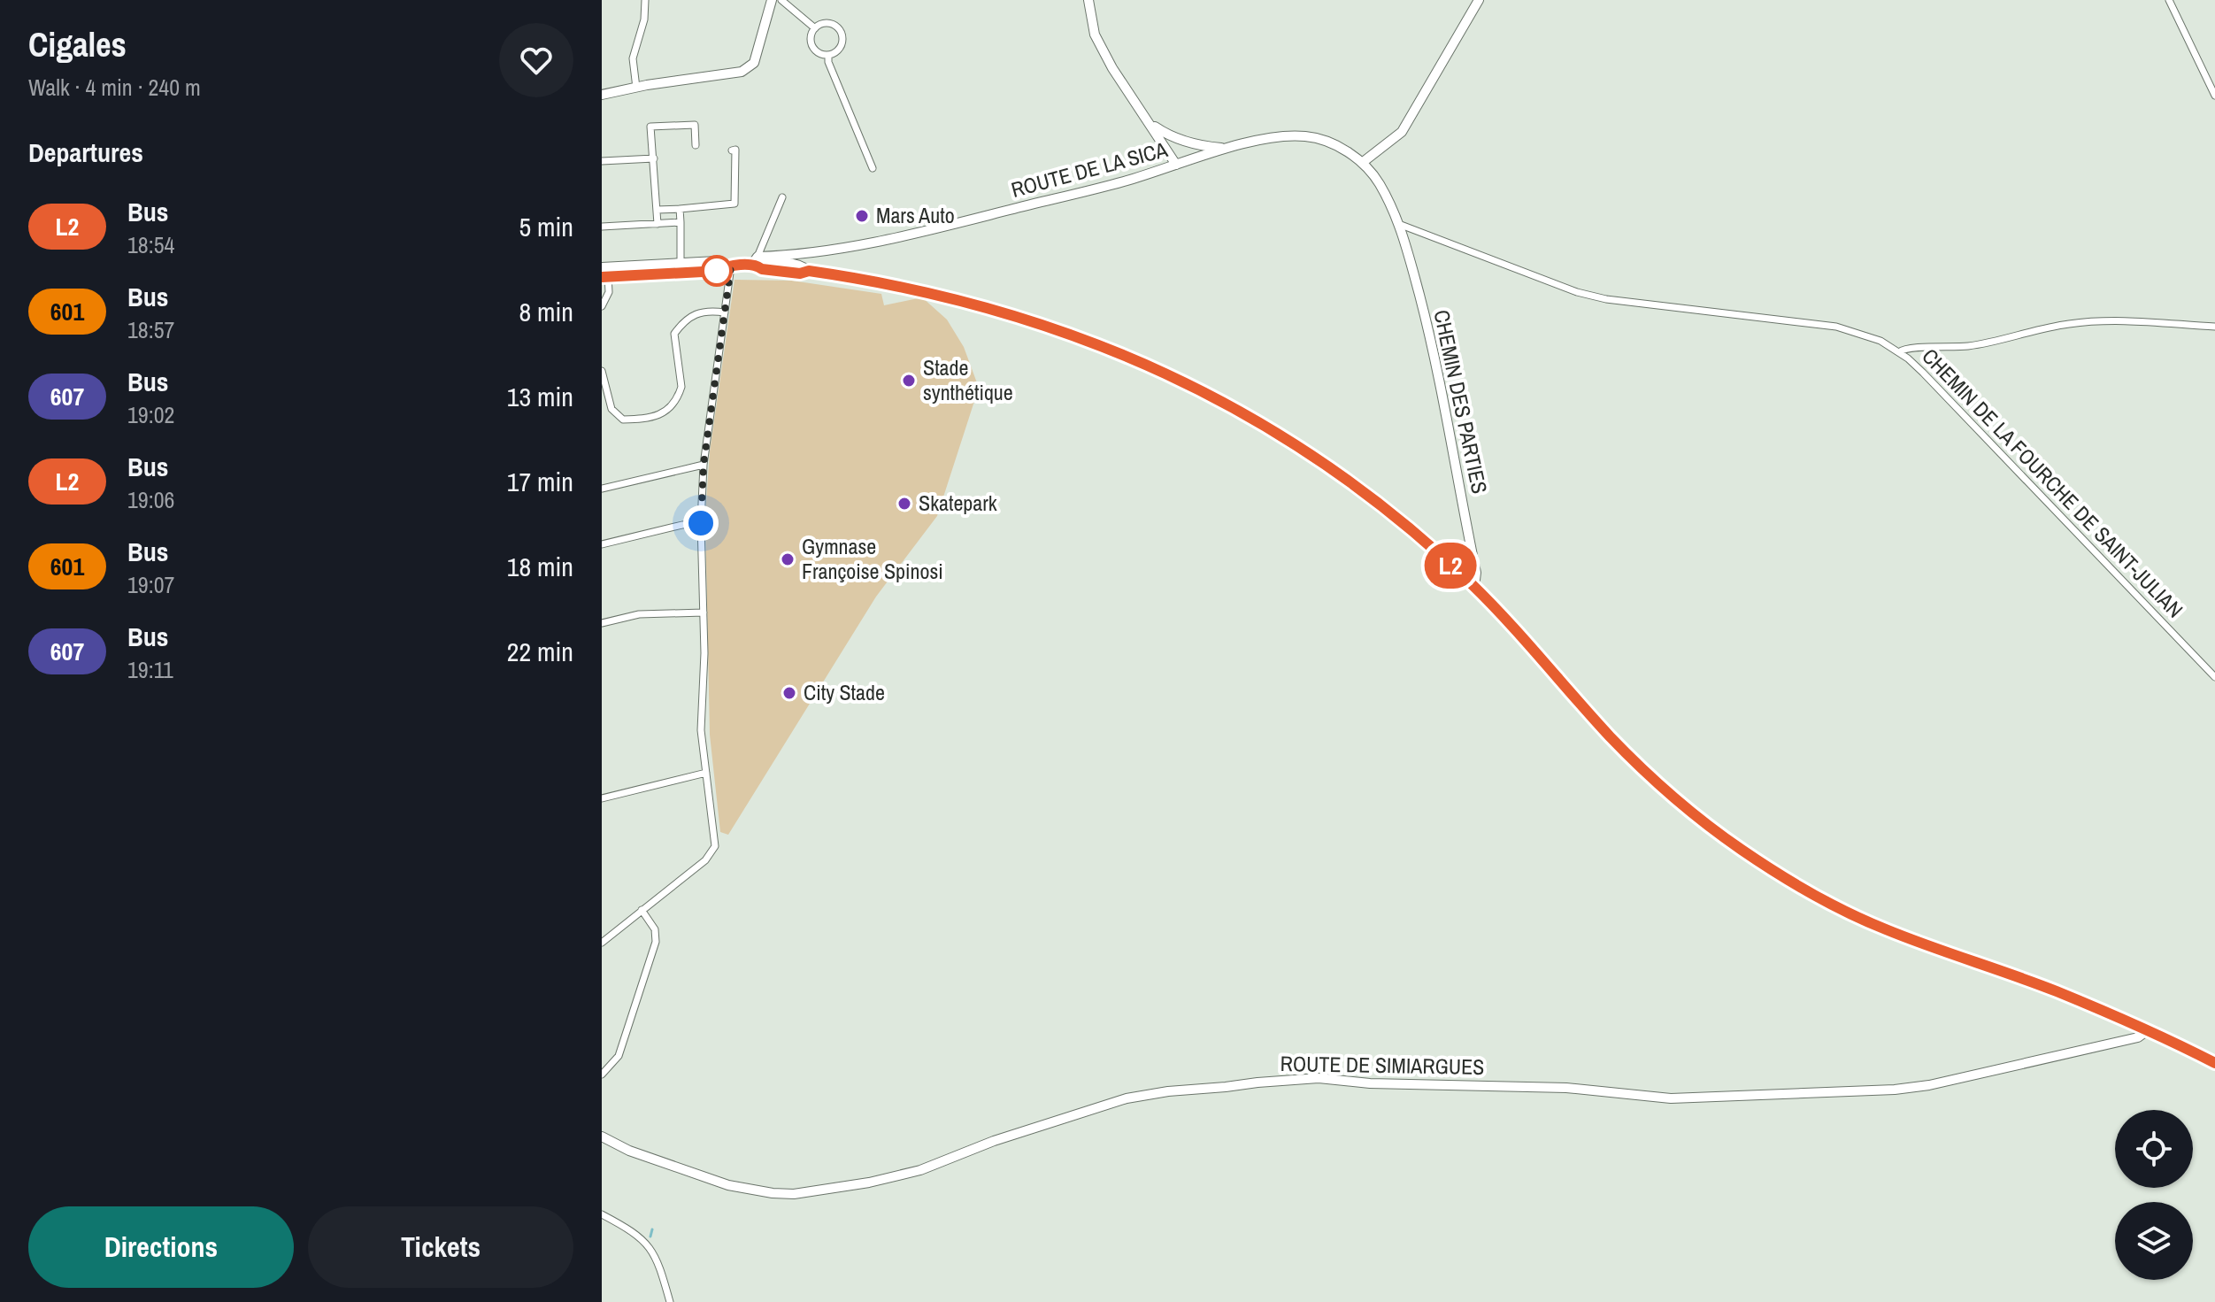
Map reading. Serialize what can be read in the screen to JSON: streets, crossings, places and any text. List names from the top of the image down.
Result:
{
  "streets": {
    "street": [
      "ROUTE DE LA SICA",
      "CHEMIN DES PARTIES",
      "CHEMIN DE LA FOURCHE DE SAINT-JULIAN",
      "ROUTE DE SIMIARGUES"
    ]
  },
  "crossings": [
    ["ROUTE DE LA SICA", "CHEMIN DES PARTIES"],
    ["ROUTE DE LA SICA", "CHEMIN DE LA FOURCHE DE SAINT-JULIAN"],
    ["CHEMIN DES PARTIES", "CHEMIN DE LA FOURCHE DE SAINT-JULIAN"]
  ],
  "places": [
    "Mars Auto",
    "Stade synthétique",
    "Skatepark",
    "Gymnase Françoise Spinosi",
    "City Stade"
  ],
  "lines": ["bus line L2"],
  "page": {
    "heading": [
      ["Cigales", "Walk · 4 min · 240 m"],
      "Departures"
    ],
    "on_map": "L2",
    "list": [
      {
        "mark": "L2",
        "name": "Bus",
        "note": "18:54",
        "value": "5 min"
      },
      {
        "mark": "601",
        "name": "Bus",
        "note": "18:57",
        "value": "8 min"
      },
      {
        "mark": "607",
        "name": "Bus",
        "note": "19:02",
        "value": "13 min"
      },
      {
        "mark": "L2",
        "name": "Bus",
        "note": "19:06",
        "value": "17 min"
      },
      {
        "mark": "601",
        "name": "Bus",
        "note": "19:07",
        "value": "18 min"
      },
      {
        "mark": "607",
        "name": "Bus",
        "note": "19:11",
        "value": "22 min"
      }
    ],
    "buttons": ["Directions", "Tickets"]
  }
}
